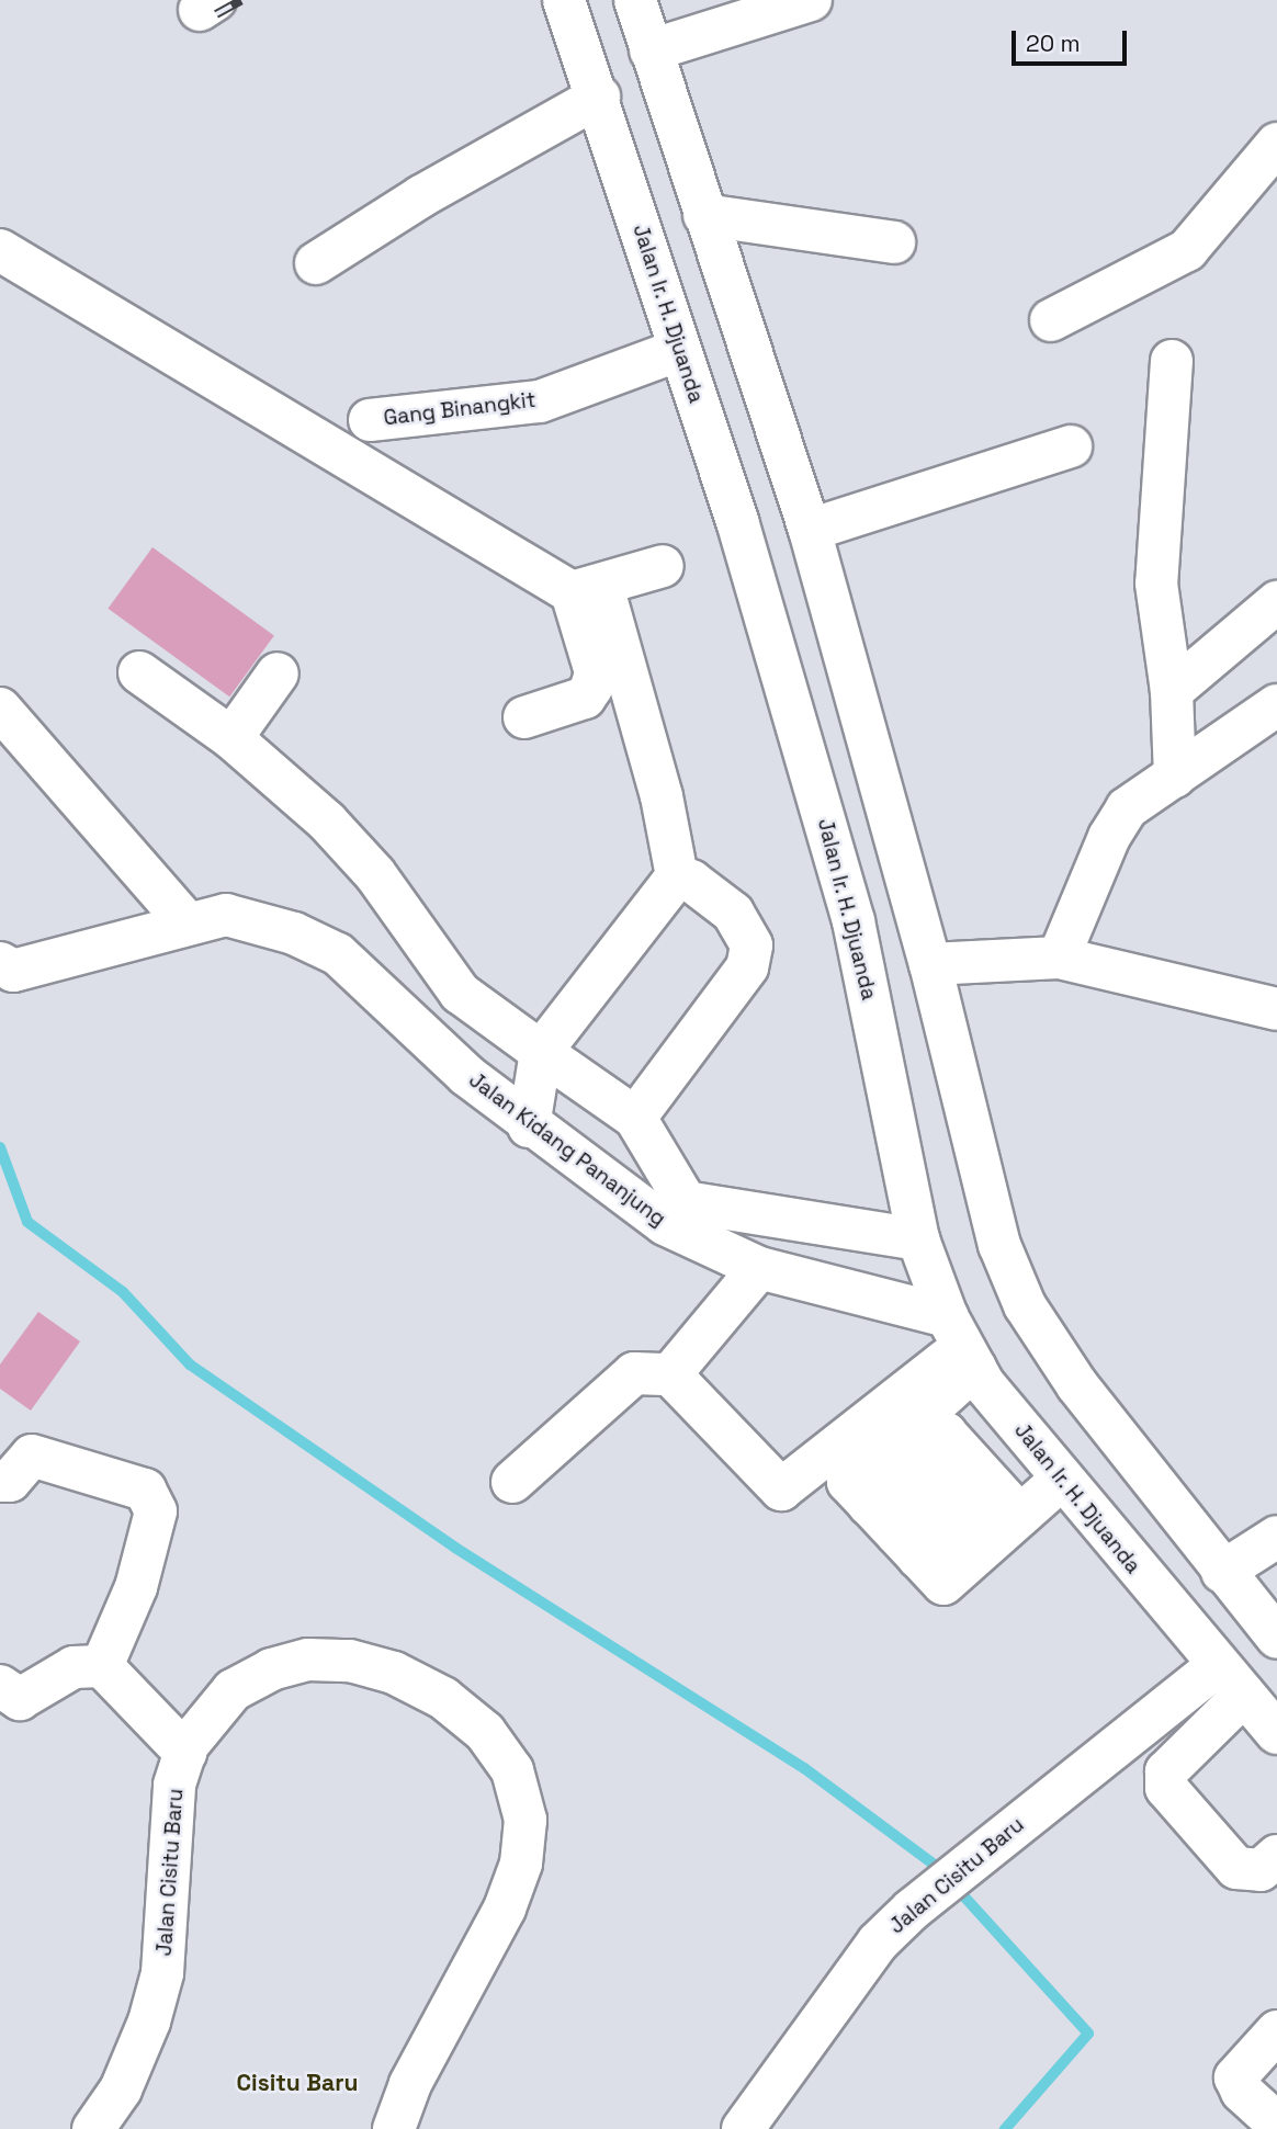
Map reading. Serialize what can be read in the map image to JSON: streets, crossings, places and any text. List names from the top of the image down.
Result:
{
  "streets": {
    "street": [
      "Jalan Ir. H. Djuanda",
      "Gang Binangkit",
      "Jalan Kidang Pananjung",
      "Jalan Cisitu Baru"
    ]
  },
  "crossings": [
    ["Jalan Ir. H. Djuanda", "Gang Binangkit"],
    ["Jalan Ir. H. Djuanda", "Jalan Kidang Pananjung"],
    ["Jalan Ir. H. Djuanda", "Jalan Cisitu Baru"]
  ],
  "districts": ["Cisitu Baru"],
  "scale_bar": "20 m"
}
